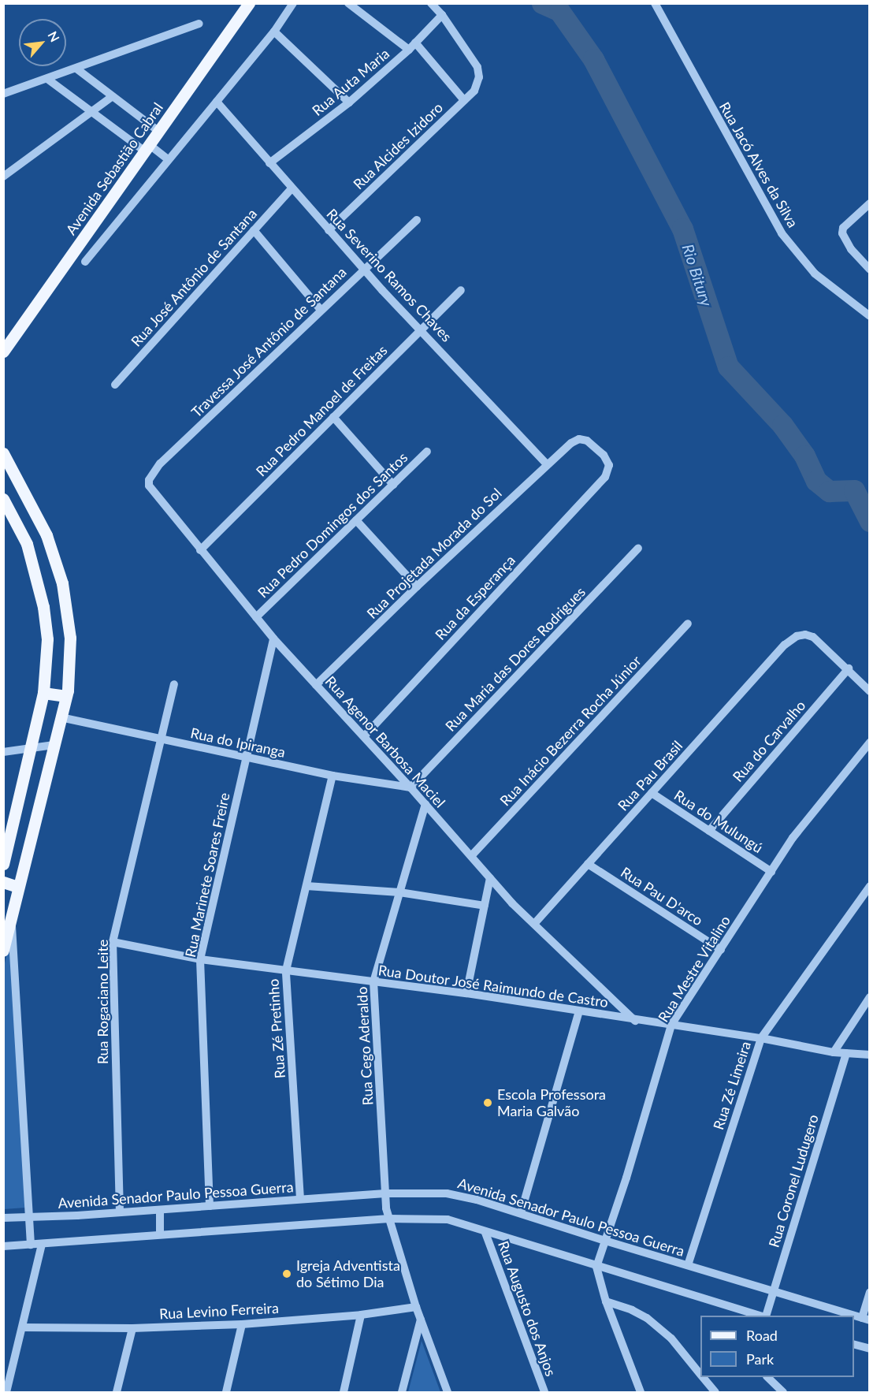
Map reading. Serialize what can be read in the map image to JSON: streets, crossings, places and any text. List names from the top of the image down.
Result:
{
  "streets": {
    "main road": ["Avenida Sebastião Cabral"],
    "street": [
      "Rua Auta Maria",
      "Rua Alcides Izidoro",
      "Rua Jacó Alves da Silva",
      "Rua Severino Ramos Chaves",
      "Rua José Antônio de Santana",
      "Travessa José Antônio de Santana",
      "Rua Pedro Manoel de Freitas",
      "Rua Pedro Domingos dos Santos",
      "Rua Projetada Morada do Sol",
      "Rua da Esperança",
      "Rua Maria das Dores Rodrigues",
      "Rua Inácio Bezerra Rocha Júnior",
      "Rua do Carvalho",
      "Rua Agenor Barbosa Maciel",
      "Rua do Ipiranga",
      "Rua Pau Brasil",
      "Rua do Mulungú",
      "Rua Marinete Soares Freire",
      "Rua Pau D'arco",
      "Rua Mestre Vitalino",
      "Rua Doutor José Raimundo de Castro",
      "Rua Rogaciano Leite",
      "Rua Zé Pretinho",
      "Rua Cego Aderaldo",
      "Rua Zé Limeira",
      "Rua Coronel Ludugero",
      "Avenida Senador Paulo Pessoa Guerra",
      "Rua Augusto dos Anjos",
      "Rua Levino Ferreira"
    ]
  },
  "crossings": [
    ["Rua Auta Maria", "Rua Alcides Izidoro"],
    ["Rua Auta Maria", "Rua Severino Ramos Chaves"],
    ["Rua Alcides Izidoro", "Rua Severino Ramos Chaves"],
    ["Rua Severino Ramos Chaves", "Rua José Antônio de Santana"],
    ["Rua Severino Ramos Chaves", "Travessa José Antônio de Santana"],
    ["Rua Severino Ramos Chaves", "Rua Pedro Manoel de Freitas"],
    ["Rua Severino Ramos Chaves", "Rua Projetada Morada do Sol"],
    ["Travessa José Antônio de Santana", "Rua Agenor Barbosa Maciel"],
    ["Rua Pedro Manoel de Freitas", "Rua Agenor Barbosa Maciel"],
    ["Rua Pedro Domingos dos Santos", "Rua Agenor Barbosa Maciel"],
    ["Rua Projetada Morada do Sol", "Rua da Esperança"],
    ["Rua Projetada Morada do Sol", "Rua Agenor Barbosa Maciel"],
    ["Rua da Esperança", "Rua Agenor Barbosa Maciel"],
    ["Rua Maria das Dores Rodrigues", "Rua Agenor Barbosa Maciel"],
    ["Rua Maria das Dores Rodrigues", "Rua do Ipiranga"],
    ["Rua Inácio Bezerra Rocha Júnior", "Rua Agenor Barbosa Maciel"],
    ["Rua do Carvalho", "Rua Pau Brasil"],
    ["Rua do Carvalho", "Rua do Mulungú"],
    ["Rua Agenor Barbosa Maciel", "Rua do Ipiranga"],
    ["Rua Agenor Barbosa Maciel", "Rua Pau Brasil"],
    ["Rua Agenor Barbosa Maciel", "Rua Marinete Soares Freire"],
    ["Rua Agenor Barbosa Maciel", "Rua Doutor José Raimundo de Castro"],
    ["Rua Agenor Barbosa Maciel", "Rua Cego Aderaldo"],
    ["Rua do Ipiranga", "Rua Marinete Soares Freire"],
    ["Rua do Ipiranga", "Rua Rogaciano Leite"],
    ["Rua do Ipiranga", "Rua Zé Pretinho"],
    ["Rua Pau Brasil", "Rua do Mulungú"],
    ["Rua Pau Brasil", "Rua Pau D'arco"],
    ["Rua do Mulungú", "Rua Mestre Vitalino"],
    ["Rua Marinete Soares Freire", "Rua Doutor José Raimundo de Castro"],
    ["Rua Marinete Soares Freire", "Avenida Senador Paulo Pessoa Guerra"],
    ["Rua Pau D'arco", "Rua Mestre Vitalino"],
    ["Rua Mestre Vitalino", "Rua Doutor José Raimundo de Castro"],
    ["Rua Mestre Vitalino", "Avenida Senador Paulo Pessoa Guerra"],
    ["Rua Doutor José Raimundo de Castro", "Rua Rogaciano Leite"],
    ["Rua Doutor José Raimundo de Castro", "Rua Zé Pretinho"],
    ["Rua Doutor José Raimundo de Castro", "Rua Cego Aderaldo"],
    ["Rua Doutor José Raimundo de Castro", "Rua Zé Limeira"],
    ["Rua Doutor José Raimundo de Castro", "Rua Coronel Ludugero"],
    ["Rua Rogaciano Leite", "Avenida Senador Paulo Pessoa Guerra"],
    ["Rua Zé Pretinho", "Avenida Senador Paulo Pessoa Guerra"],
    ["Rua Cego Aderaldo", "Avenida Senador Paulo Pessoa Guerra"],
    ["Rua Cego Aderaldo", "Rua Levino Ferreira"],
    ["Rua Zé Limeira", "Avenida Senador Paulo Pessoa Guerra"],
    ["Rua Coronel Ludugero", "Avenida Senador Paulo Pessoa Guerra"]
  ],
  "water": ["Rio Bitury"],
  "places": ["Escola Professora Maria Galvão", "Igreja Adventista do Sétimo Dia"],
  "legend": ["Road", "Park"],
  "north": "top right"
}
